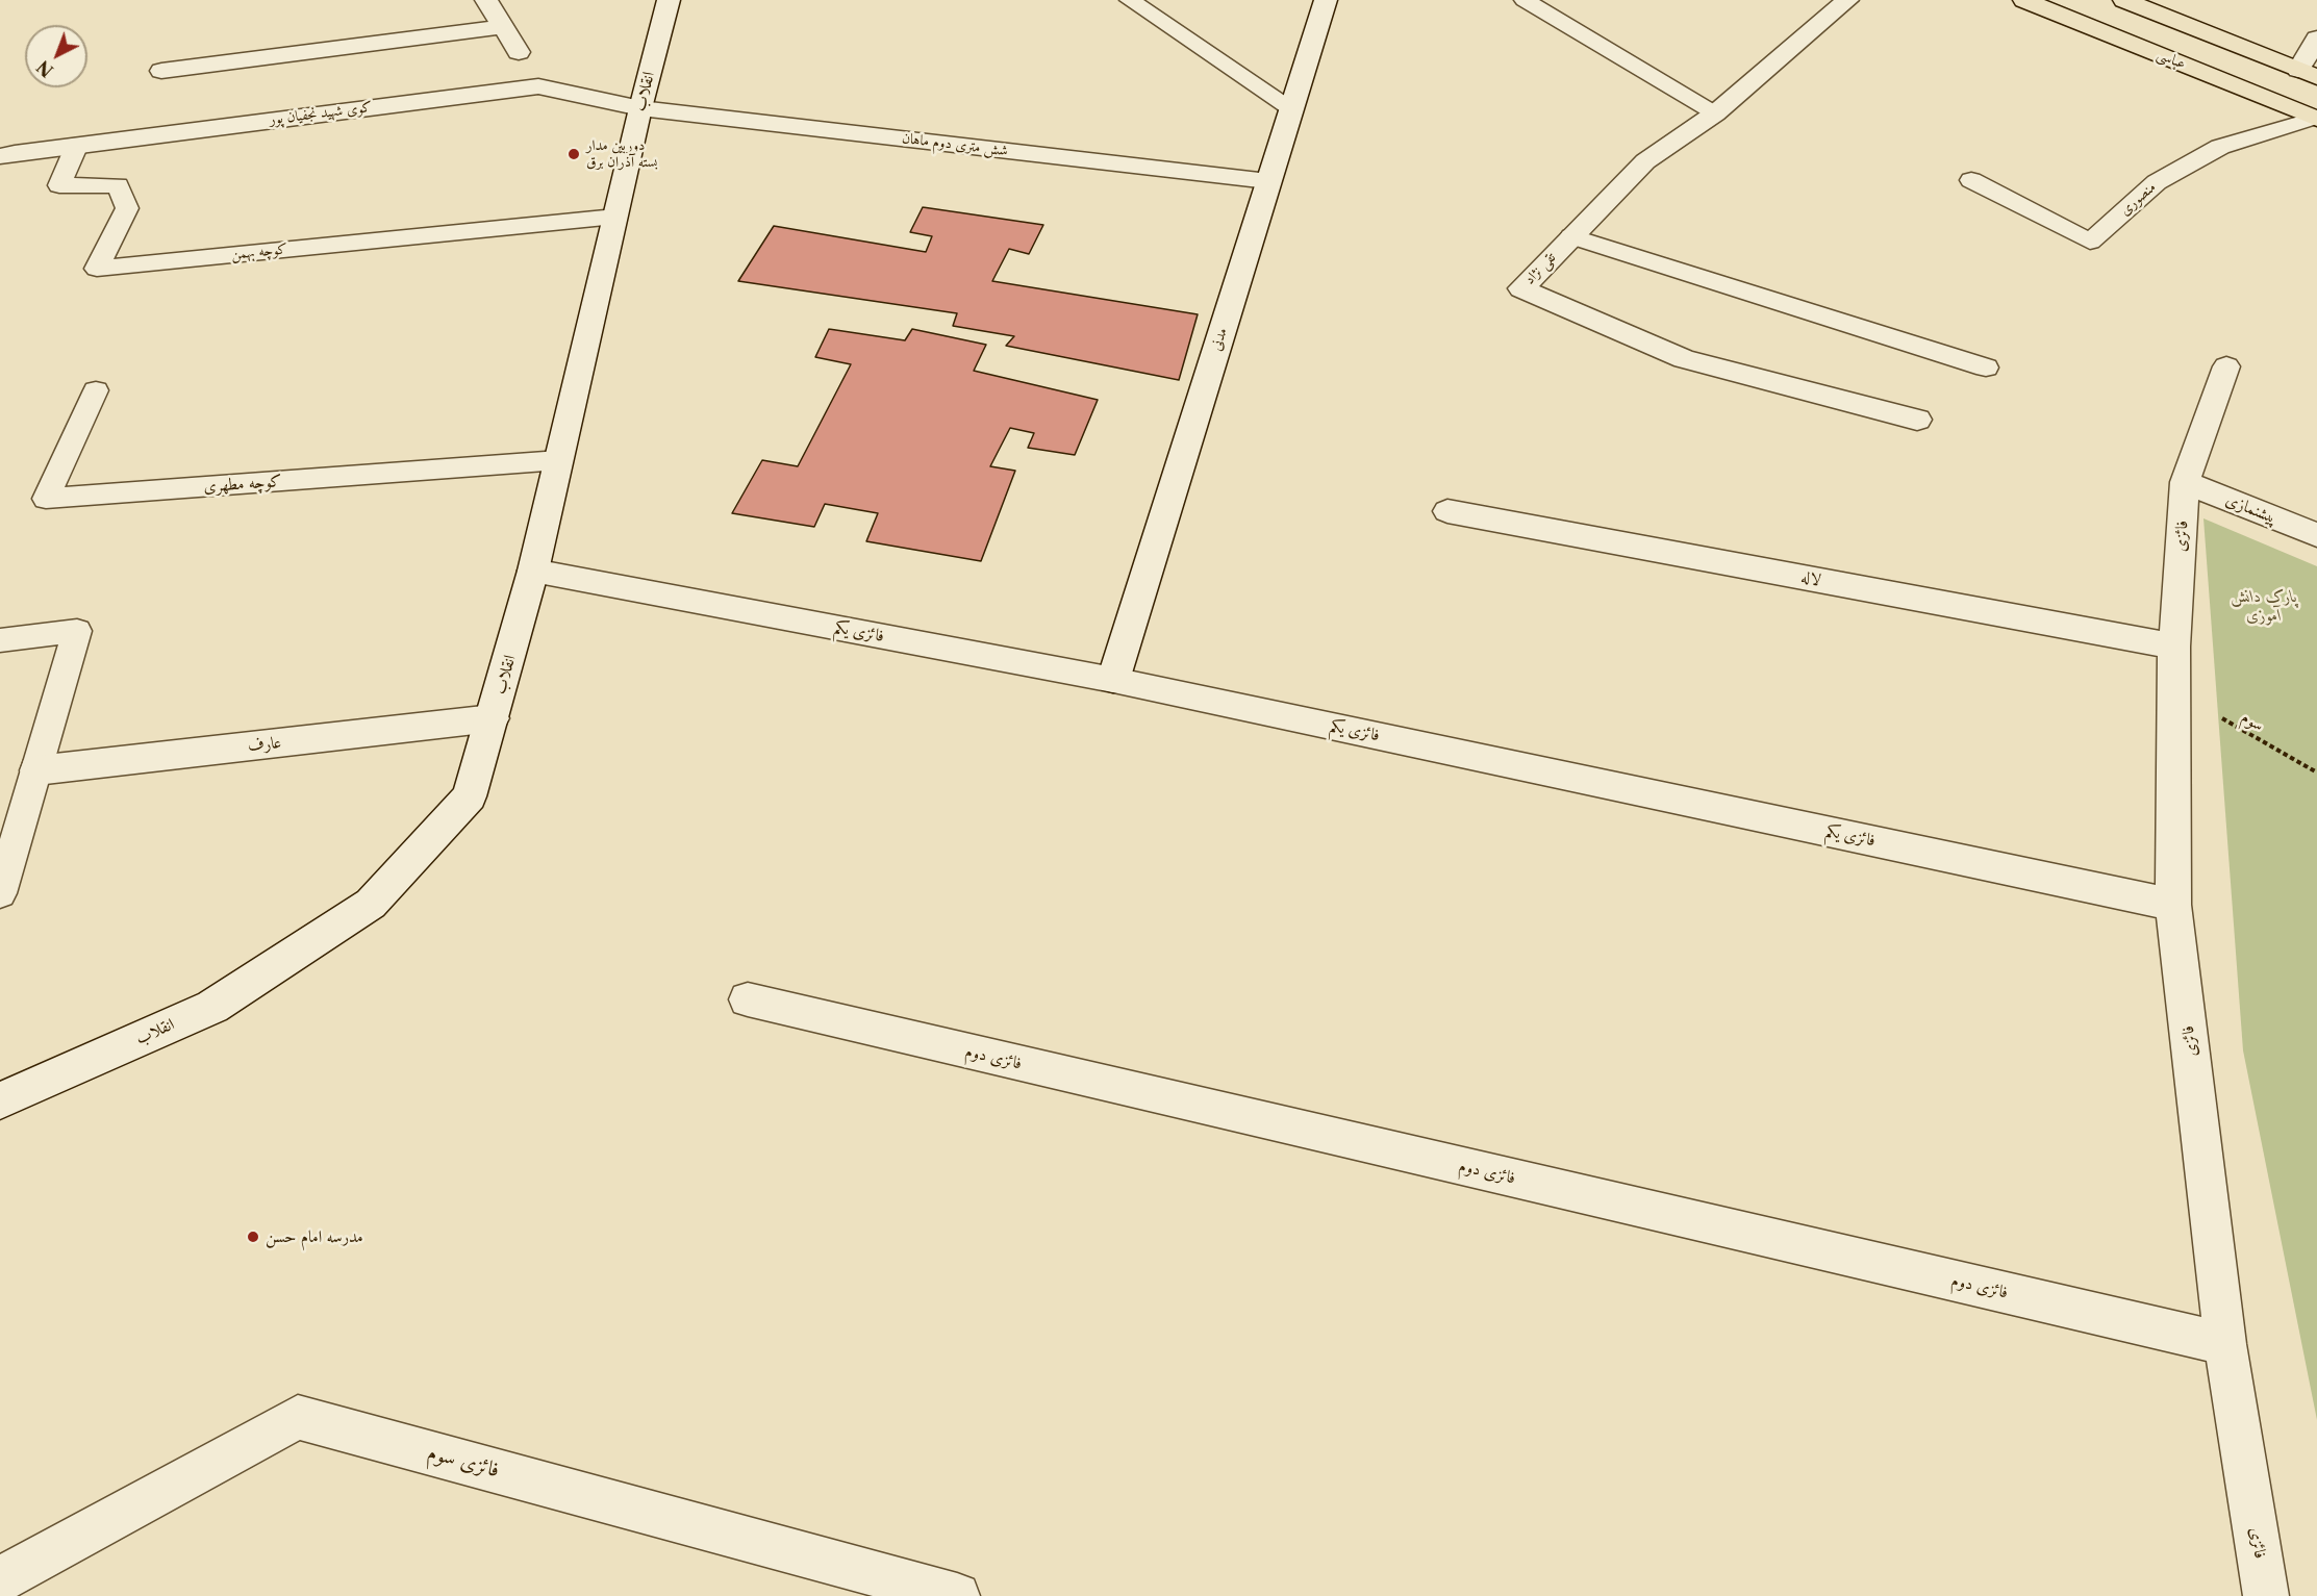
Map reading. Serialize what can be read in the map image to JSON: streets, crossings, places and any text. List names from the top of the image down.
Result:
{
  "streets": {
    "main road": ["عباسى"],
    "street": [
      "انقلاب",
      "کوی شهید نجفیان پور",
      "شش متری دوم ماهان",
      "تقی نژاد",
      "مدنی",
      "پیشنمازی",
      "فائزی",
      "لاله",
      "فائزی یکم",
      "عارف",
      "فائزی دوم",
      "فائزی سوم"
    ],
    "lane": ["منصوری", "کوچه بهمن", "کوچه مطهری"],
    "path": ["سوم"]
  },
  "crossings": [
    ["عباسى", "منصوری"],
    ["انقلاب", "کوی شهید نجفیان پور"],
    ["انقلاب", "شش متری دوم ماهان"],
    ["انقلاب", "کوچه بهمن"],
    ["انقلاب", "کوچه مطهری"],
    ["انقلاب", "فائزی یکم"],
    ["انقلاب", "عارف"],
    ["کوی شهید نجفیان پور", "شش متری دوم ماهان"],
    ["کوی شهید نجفیان پور", "کوچه بهمن"],
    ["شش متری دوم ماهان", "مدنی"],
    ["مدنی", "فائزی یکم"],
    ["پیشنمازی", "فائزی"],
    ["فائزی", "لاله"],
    ["فائزی", "فائزی یکم"],
    ["فائزی", "سوم"],
    ["فائزی", "فائزی دوم"]
  ],
  "parks": ["پارک دانش آموزی"],
  "places": ["دوربین مدار بسته آذران برق", "مدرسه امام حسن"],
  "north": "bottom left"
}
